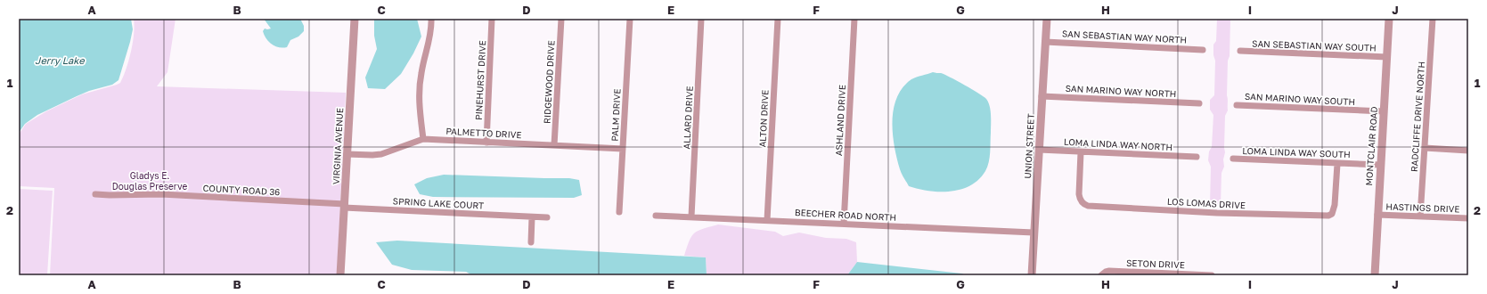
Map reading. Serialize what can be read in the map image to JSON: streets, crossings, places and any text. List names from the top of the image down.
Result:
{
  "streets": {
    "street": [
      "SAN SEBASTIAN WAY NORTH",
      "SAN SEBASTIAN WAY SOUTH",
      "PINEHURST DRIVE",
      "RIDGEWOOD DRIVE",
      "SAN MARINO WAY NORTH",
      "SAN MARINO WAY SOUTH",
      "PALM DRIVE",
      "RADCLIFFE DRIVE NORTH",
      "ALLARD DRIVE",
      "ALTON DRIVE",
      "ASHLAND DRIVE",
      "PALMETTO DRIVE",
      "LOMA LINDA WAY NORTH",
      "VIRGINIA AVENUE",
      "UNION STREET",
      "MONTCLAIR ROAD",
      "LOMA LINDA WAY SOUTH",
      "COUNTY ROAD 36",
      "SPRING LAKE COURT",
      "LOS LOMAS DRIVE",
      "HASTINGS DRIVE",
      "BEECHER ROAD NORTH",
      "SETON DRIVE"
    ]
  },
  "crossings": [
    ["SAN SEBASTIAN WAY NORTH", "UNION STREET"],
    ["SAN SEBASTIAN WAY SOUTH", "MONTCLAIR ROAD"],
    ["PINEHURST DRIVE", "PALMETTO DRIVE"],
    ["RIDGEWOOD DRIVE", "PALMETTO DRIVE"],
    ["SAN MARINO WAY NORTH", "UNION STREET"],
    ["SAN MARINO WAY SOUTH", "MONTCLAIR ROAD"],
    ["PALM DRIVE", "PALMETTO DRIVE"],
    ["RADCLIFFE DRIVE NORTH", "HASTINGS DRIVE"],
    ["ALLARD DRIVE", "BEECHER ROAD NORTH"],
    ["ALTON DRIVE", "BEECHER ROAD NORTH"],
    ["ASHLAND DRIVE", "BEECHER ROAD NORTH"],
    ["PALMETTO DRIVE", "VIRGINIA AVENUE"],
    ["LOMA LINDA WAY NORTH", "UNION STREET"],
    ["LOMA LINDA WAY NORTH", "LOS LOMAS DRIVE"],
    ["VIRGINIA AVENUE", "COUNTY ROAD 36"],
    ["VIRGINIA AVENUE", "SPRING LAKE COURT"],
    ["UNION STREET", "BEECHER ROAD NORTH"],
    ["MONTCLAIR ROAD", "LOMA LINDA WAY SOUTH"],
    ["MONTCLAIR ROAD", "HASTINGS DRIVE"],
    ["LOMA LINDA WAY SOUTH", "LOS LOMAS DRIVE"],
    ["COUNTY ROAD 36", "SPRING LAKE COURT"]
  ],
  "water": ["Jerry Lake"],
  "parks": ["Gladys E. Douglas Preserve"],
  "grid": {
    "columns": [
      "A",
      "B",
      "C",
      "D",
      "E",
      "F",
      "G",
      "H",
      "I",
      "J"
    ],
    "rows": ["1", "2"]
  }
}
